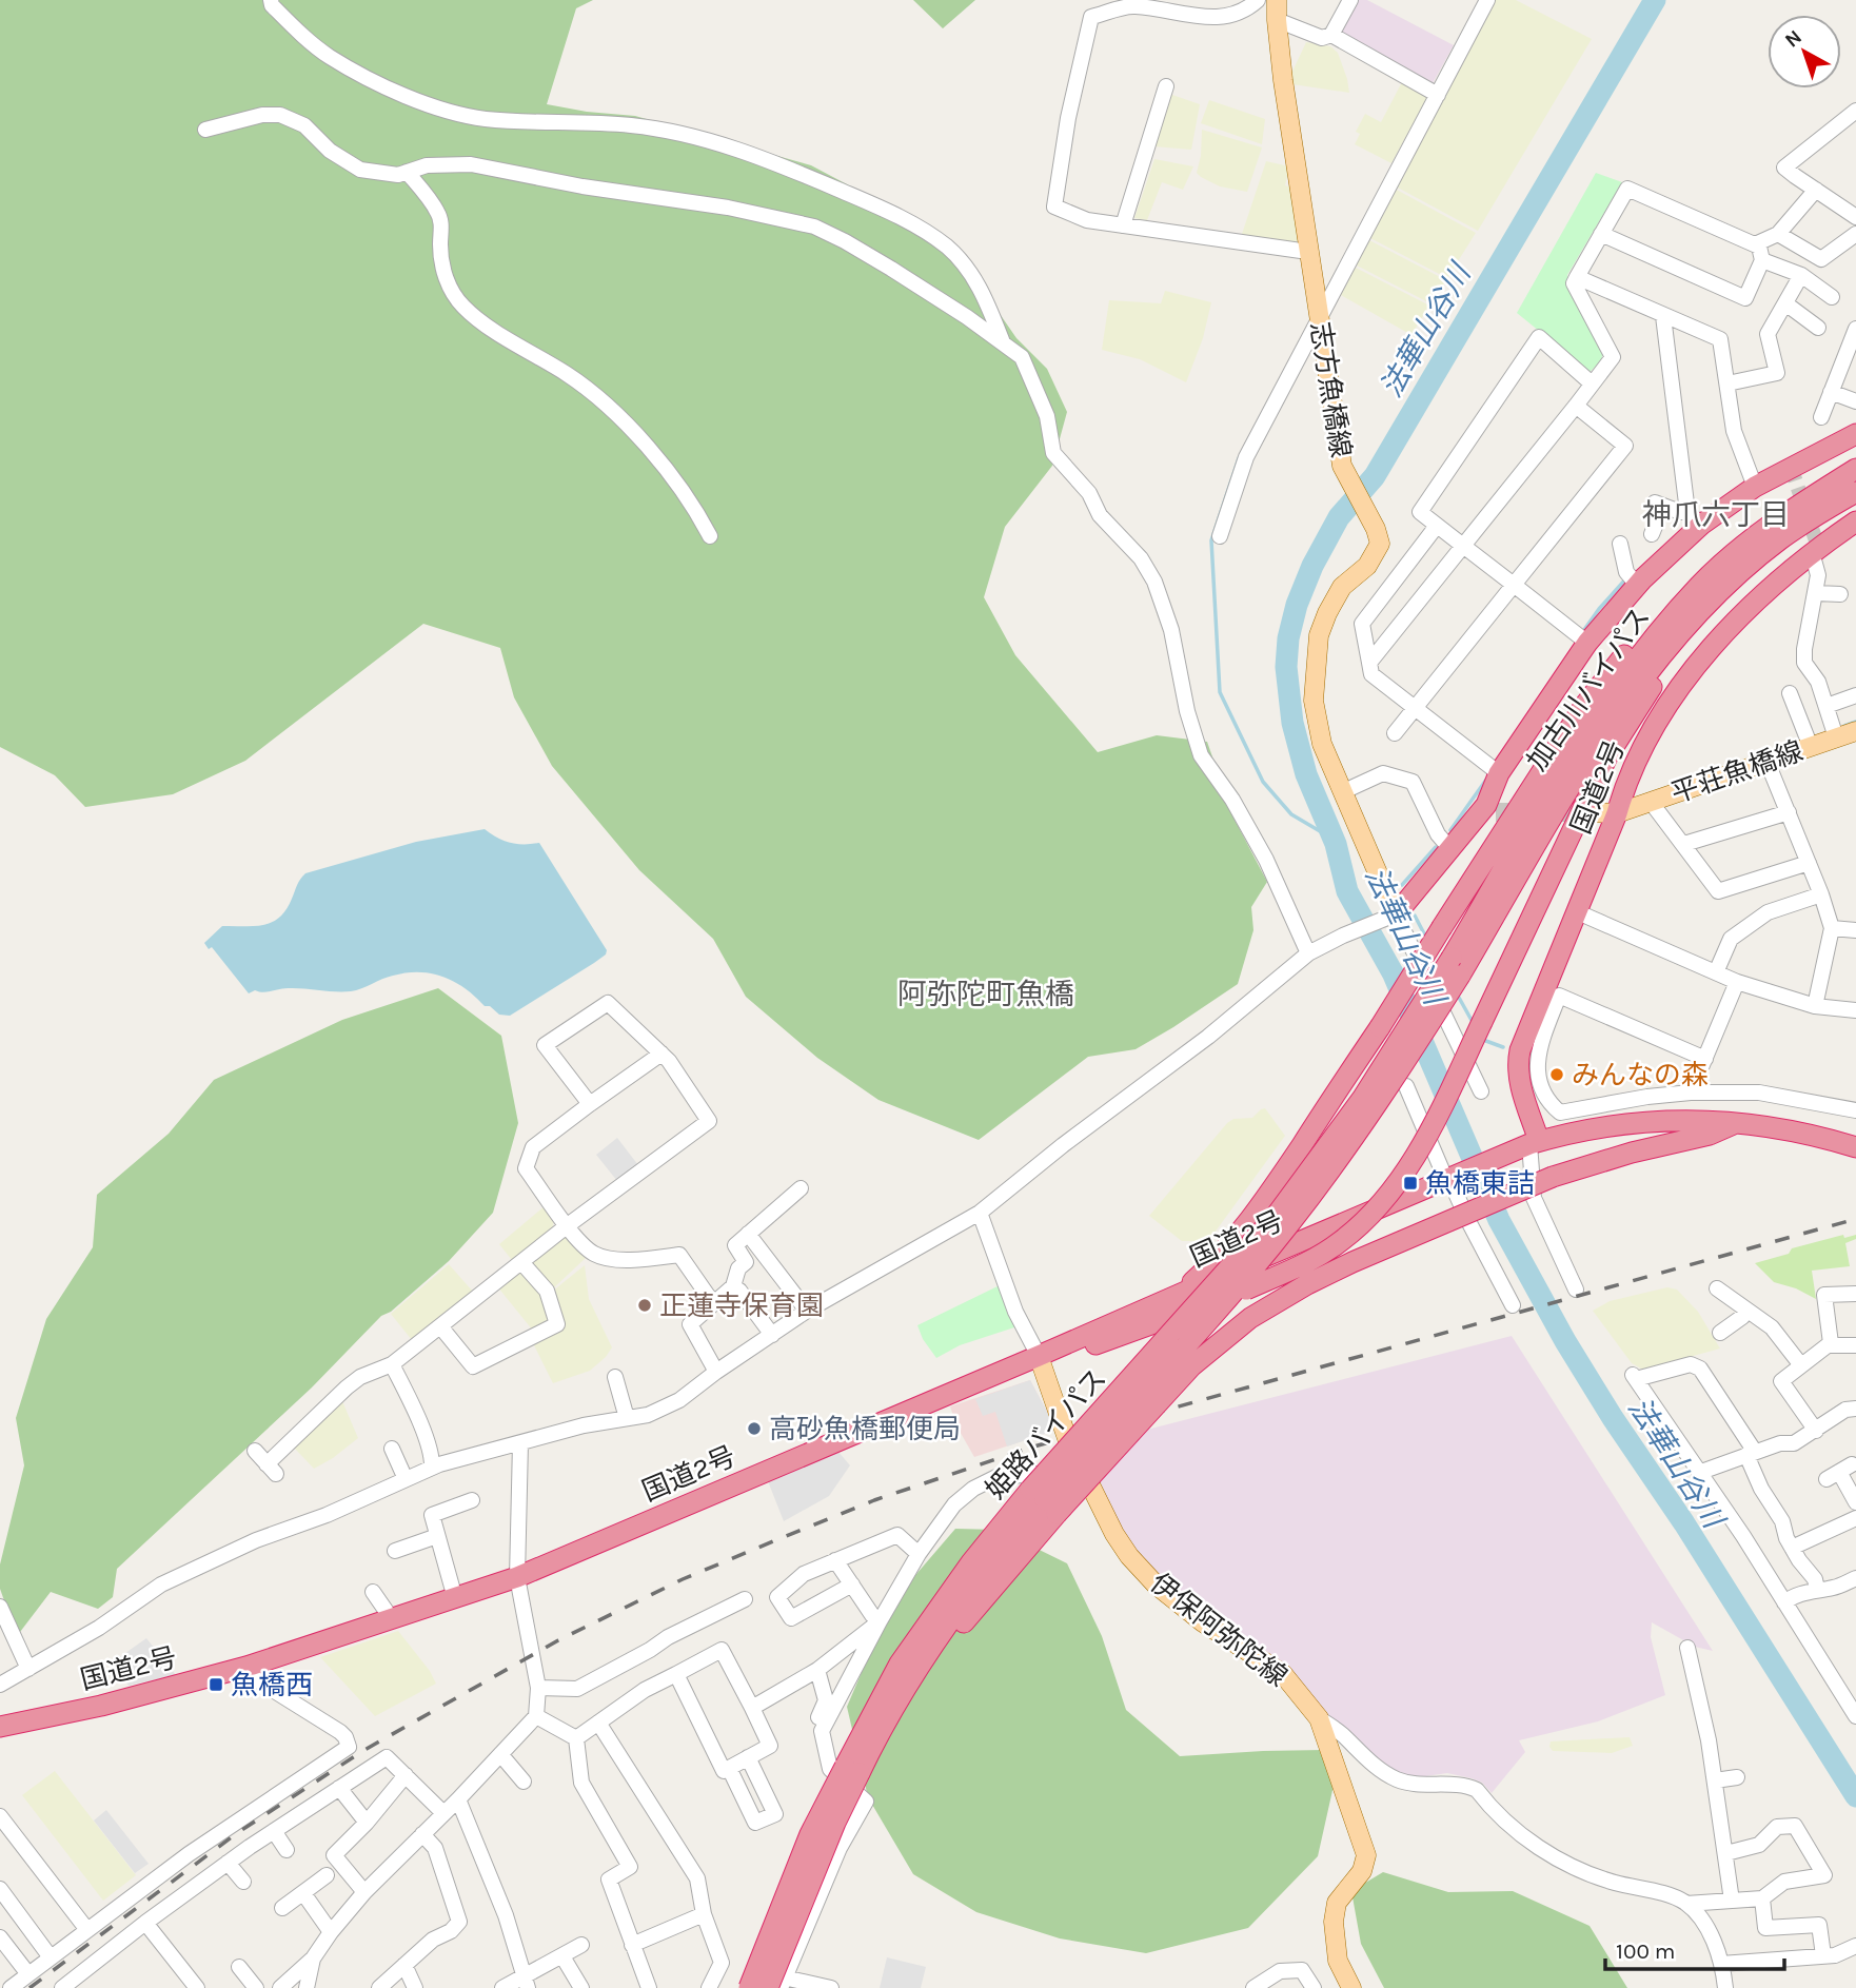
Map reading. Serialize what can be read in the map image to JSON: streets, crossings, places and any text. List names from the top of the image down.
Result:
{
  "streets": {
    "highway": ["加古川バイパス", "国道2号", "姫路バイパス"],
    "main road": ["志方魚橋線", "平荘魚橋線", "伊保阿弥陀線"]
  },
  "crossings": [
    ["加古川バイパス", "姫路バイパス"],
    ["平荘魚橋線", "国道2号"],
    ["国道2号", "伊保阿弥陀線"]
  ],
  "districts": ["神爪六丁目", "阿弥陀町魚橋"],
  "water": ["法華山谷川"],
  "places": {
    "other": ["みんなの森", "正蓮寺保育園", "高砂魚橋郵便局"],
    "transit": ["魚橋東詰", "魚橋西"]
  },
  "scale_bar": "100 m",
  "north": "top left"
}
